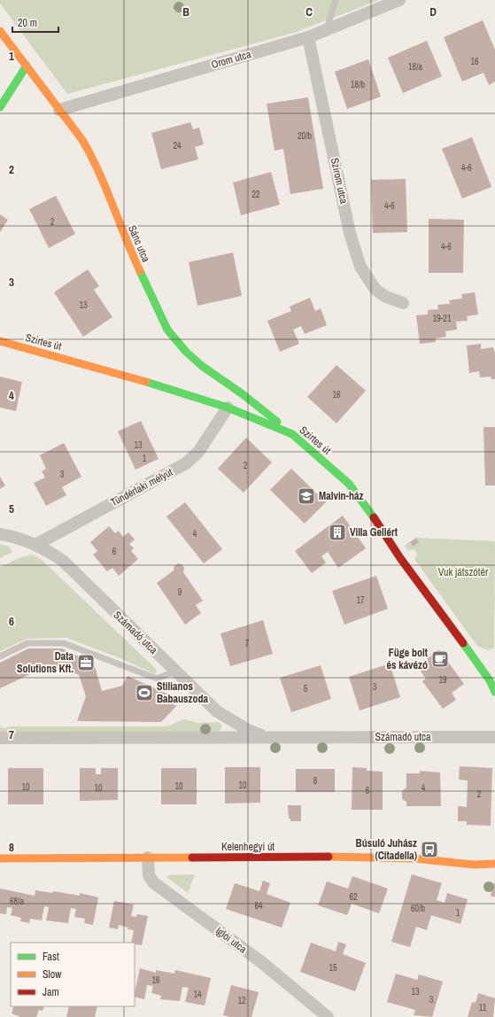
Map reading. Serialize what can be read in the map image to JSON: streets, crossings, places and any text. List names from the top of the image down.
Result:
{
  "streets": {
    "street": [
      "Orom utca",
      "Szirom utca",
      "Sánc utca",
      "Szirtes út",
      "Tündérlaki mélyút",
      "Számadó utca",
      "Kelenhegyi út",
      "Iglói utca"
    ]
  },
  "crossings": [
    ["Orom utca", "Szirom utca"],
    ["Orom utca", "Sánc utca"],
    ["Sánc utca", "Szirtes út"],
    ["Szirtes út", "Tündérlaki mélyút"],
    ["Tündérlaki mélyút", "Számadó utca"],
    ["Kelenhegyi út", "Iglói utca"]
  ],
  "parks": ["Vuk játszótér"],
  "places": {
    "school or university": ["Malvin-ház"],
    "building": ["Villa Gellért"],
    "cafe": ["Füge bolt és kávézó"],
    "office": ["Data Solutions Kft."],
    "sports": ["Stilianos Babauszoda"],
    "bus stop": ["Búsuló Juhász (Citadella)"]
  },
  "house_numbers": [
    "16",
    "18/a",
    "18/b",
    "20/b",
    "24",
    "4-6",
    "22",
    "4-6",
    "2",
    "4-6",
    "13",
    "19-21",
    "16",
    "13",
    "1",
    "2",
    "3",
    "4",
    "6",
    "9",
    "17",
    "7",
    "19",
    "3",
    "5",
    "8",
    "10",
    "10",
    "10",
    "10",
    "4",
    "6",
    "2",
    "62",
    "68/a",
    "64",
    "60/b",
    "1",
    "15",
    "16",
    "13",
    "14",
    "3",
    "12",
    "11"
  ],
  "legend": ["Fast", "Slow", "Jam"],
  "scale_bar": "20 m",
  "grid": {
    "columns": ["B", "C", "D"],
    "rows": [
      "1",
      "2",
      "3",
      "4",
      "5",
      "6",
      "7",
      "8"
    ]
  }
}
